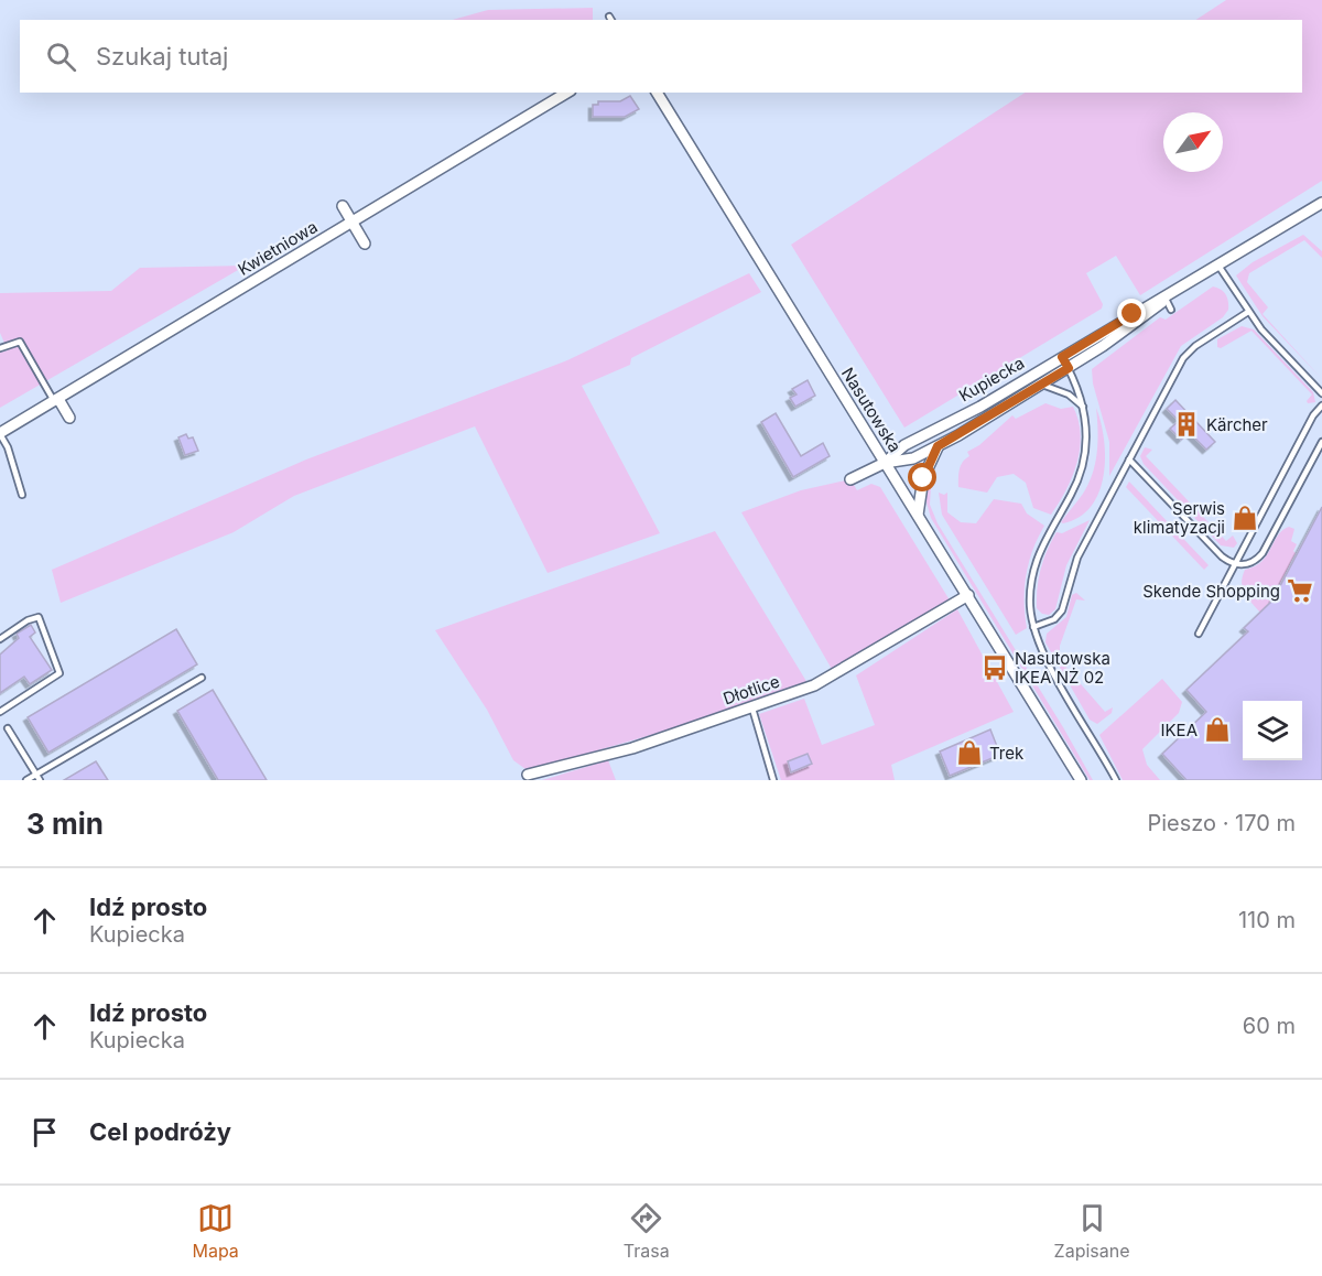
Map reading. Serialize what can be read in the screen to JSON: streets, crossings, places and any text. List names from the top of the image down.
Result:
{
  "streets": {
    "street": [
      "Kwietniowa",
      "Kupiecka",
      "Nasutowska",
      "Dłotlice"
    ]
  },
  "crossings": [
    ["Kupiecka", "Nasutowska"],
    ["Nasutowska", "Dłotlice"]
  ],
  "places": {
    "building": ["Kärcher"],
    "shop": ["Serwis klimatyzacji", "IKEA", "Trek"],
    "supermarket": ["Skende Shopping"],
    "bus stop": ["Nasutowska IKEA NŻ 02"]
  },
  "north": "top right",
  "page": {
    "search": "Szukaj tutaj",
    "heading": ["3 min", "Pieszo · 170 m"],
    "list": [
      ["Idź prosto", "Kupiecka", "110 m"],
      ["Idź prosto", "Kupiecka", "60 m"],
      "Cel podróży"
    ],
    "nav": ["Mapa", "Trasa", "Zapisane"]
  }
}
